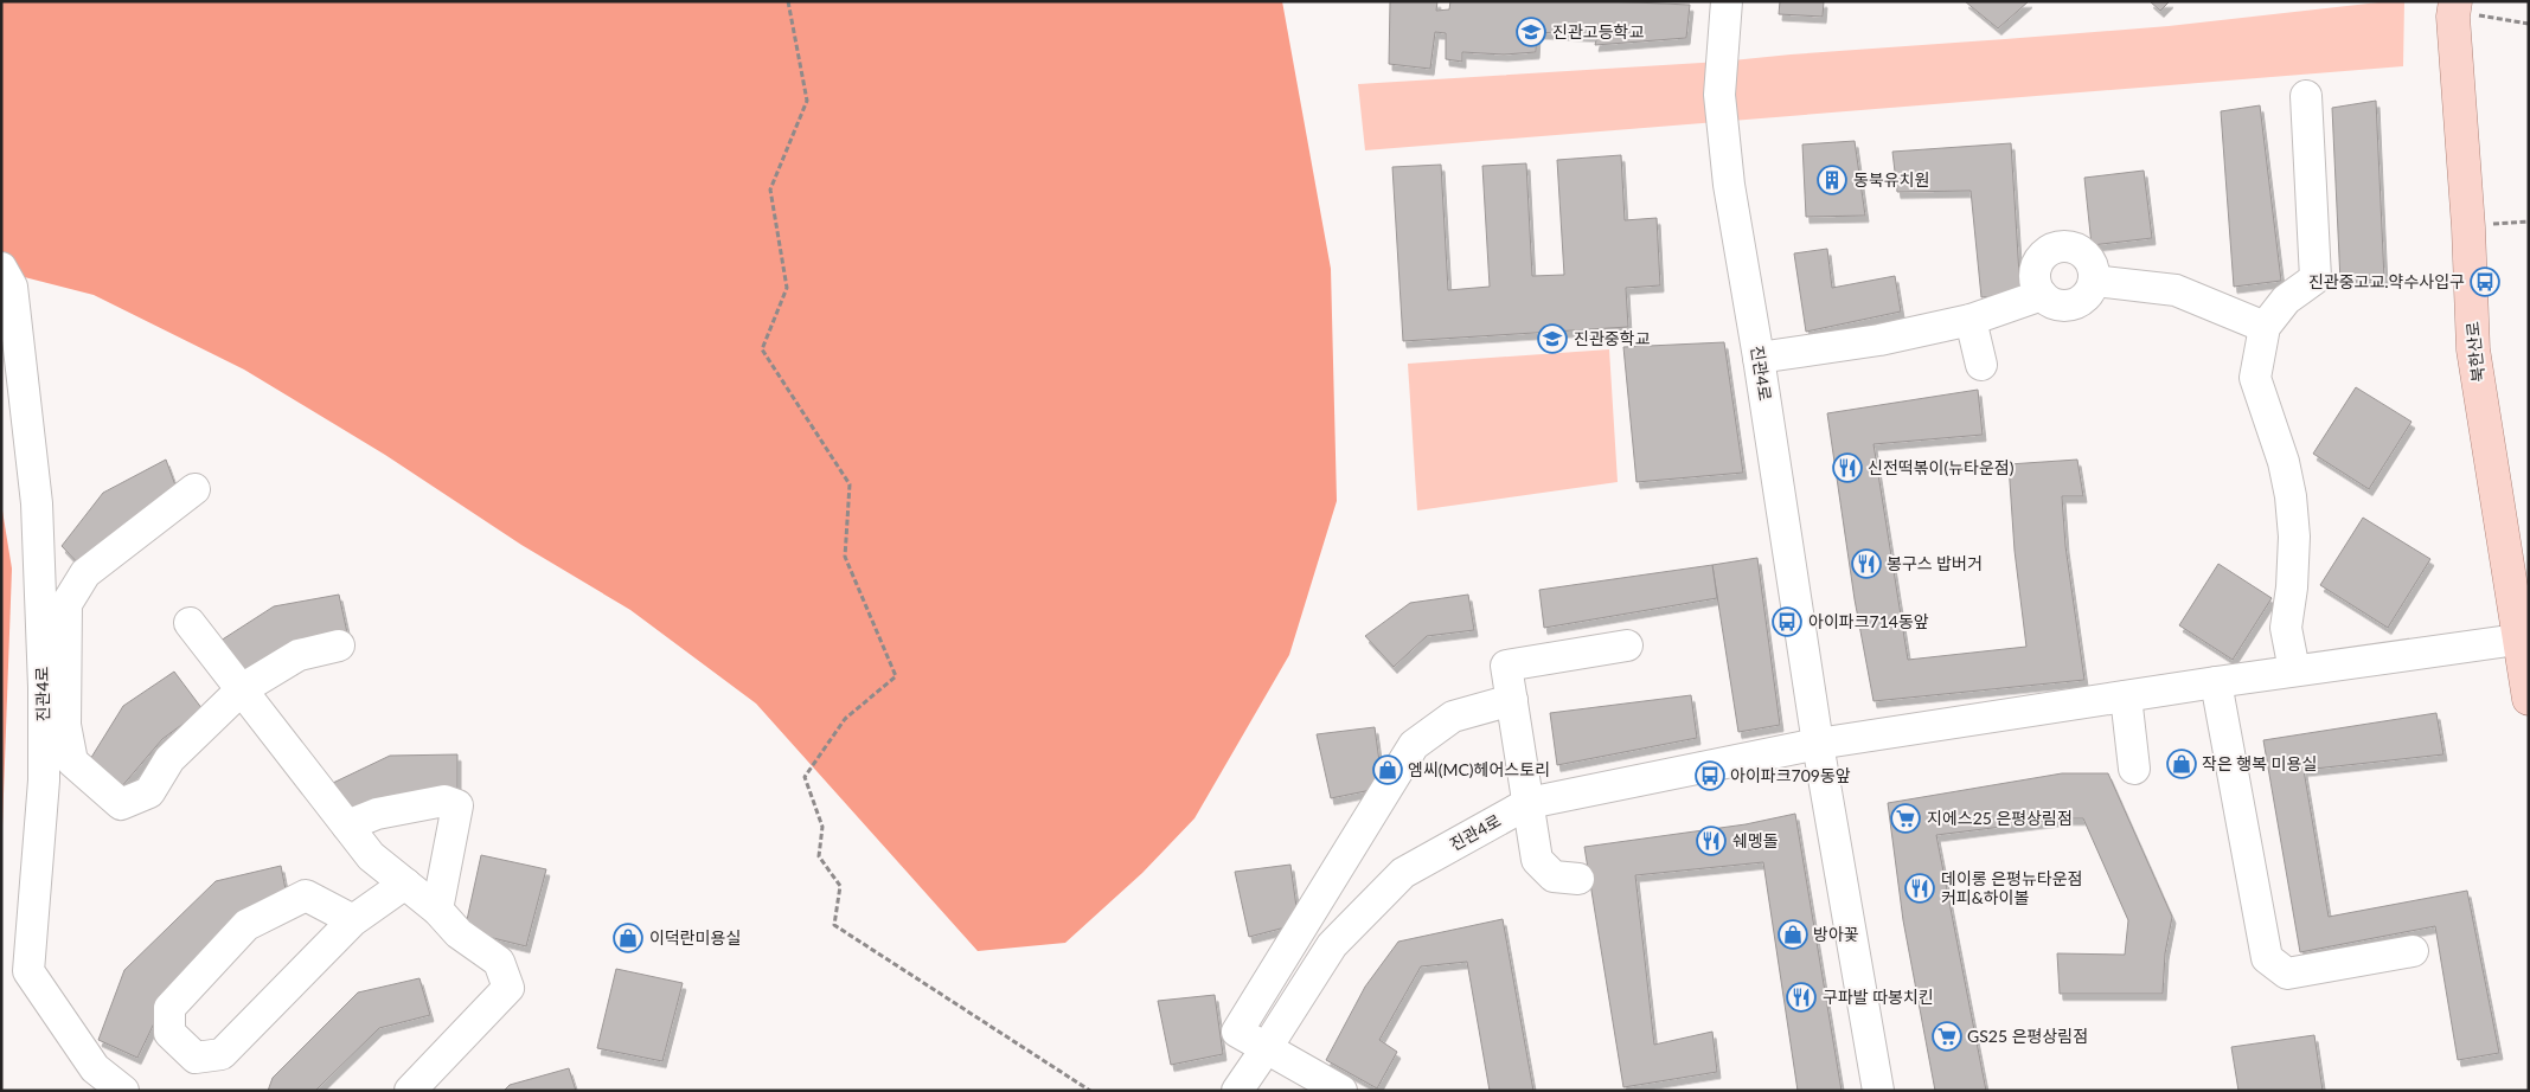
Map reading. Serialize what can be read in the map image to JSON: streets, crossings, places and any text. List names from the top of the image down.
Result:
{
  "streets": {
    "main road": ["북한산로"],
    "street": ["진관4로"]
  },
  "places": {
    "school or university": ["진관고등학교", "진관중학교"],
    "building": ["동북유치원"],
    "bus stop": ["진관중고교.약수사입구", "아이파크714동앞", "아이파크709동앞"],
    "restaurant": [
      "신전떡볶이(뉴타운점)",
      "봉구스 밥버거",
      "쉐멩돌",
      "데이롱 은평뉴타운점 커피&하이볼",
      "구파발 따봉치킨"
    ],
    "shop": [
      "작은 행복 미용실",
      "엠씨(MC)헤어스토리",
      "방아꽃",
      "이덕란미용실"
    ],
    "supermarket": ["지에스25 은평상림점", "GS25 은평상림점"]
  }
}
